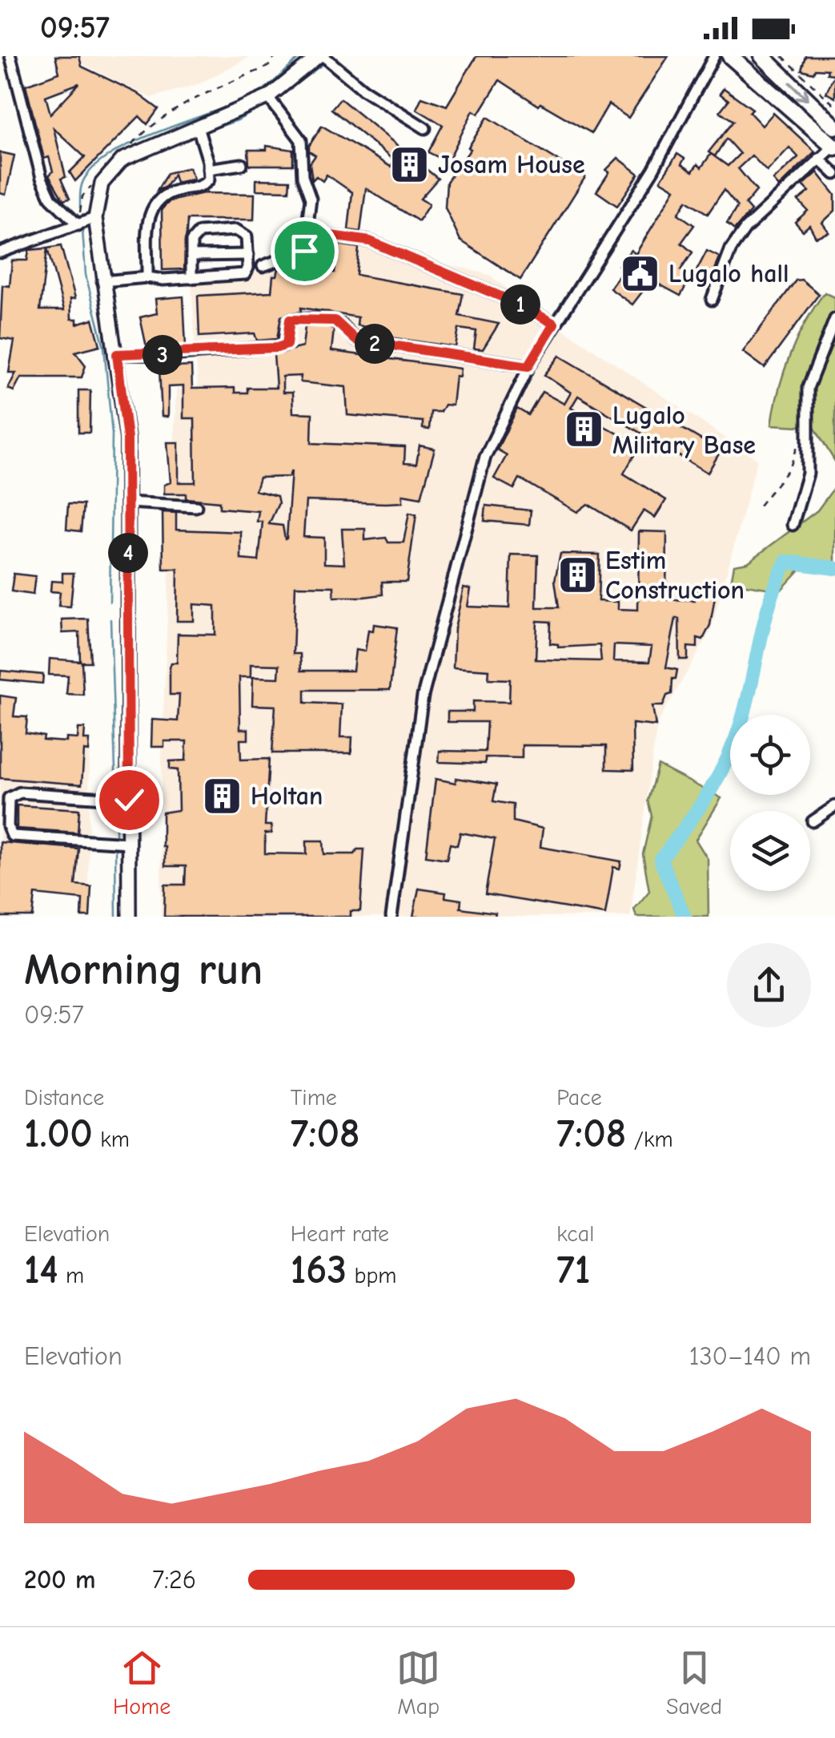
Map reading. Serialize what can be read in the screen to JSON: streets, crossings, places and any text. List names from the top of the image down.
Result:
{
  "places": {
    "building": [
      "Josam House",
      "Lugalo Military Base",
      "Estim Construction",
      "Holtan"
    ],
    "public building": ["Lugalo hall"]
  },
  "page": {
    "status": "09:57",
    "pins": [
      "1",
      "2",
      "3",
      "4"
    ],
    "heading": ["Morning run", "09:57"],
    "stats": [
      ["Distance", "1.00 km"],
      ["Time", "7:08"],
      ["Pace", "7:08 /km"],
      ["Elevation", "14 m"],
      ["Heart rate", "163 bpm"],
      ["kcal", "71"]
    ],
    "chart": ["Elevation", "130–140 m"],
    "list": [
      {
        "name": "200 m",
        "note": "7:26"
      }
    ],
    "tabs": ["Home", "Map", "Saved"]
  }
}
